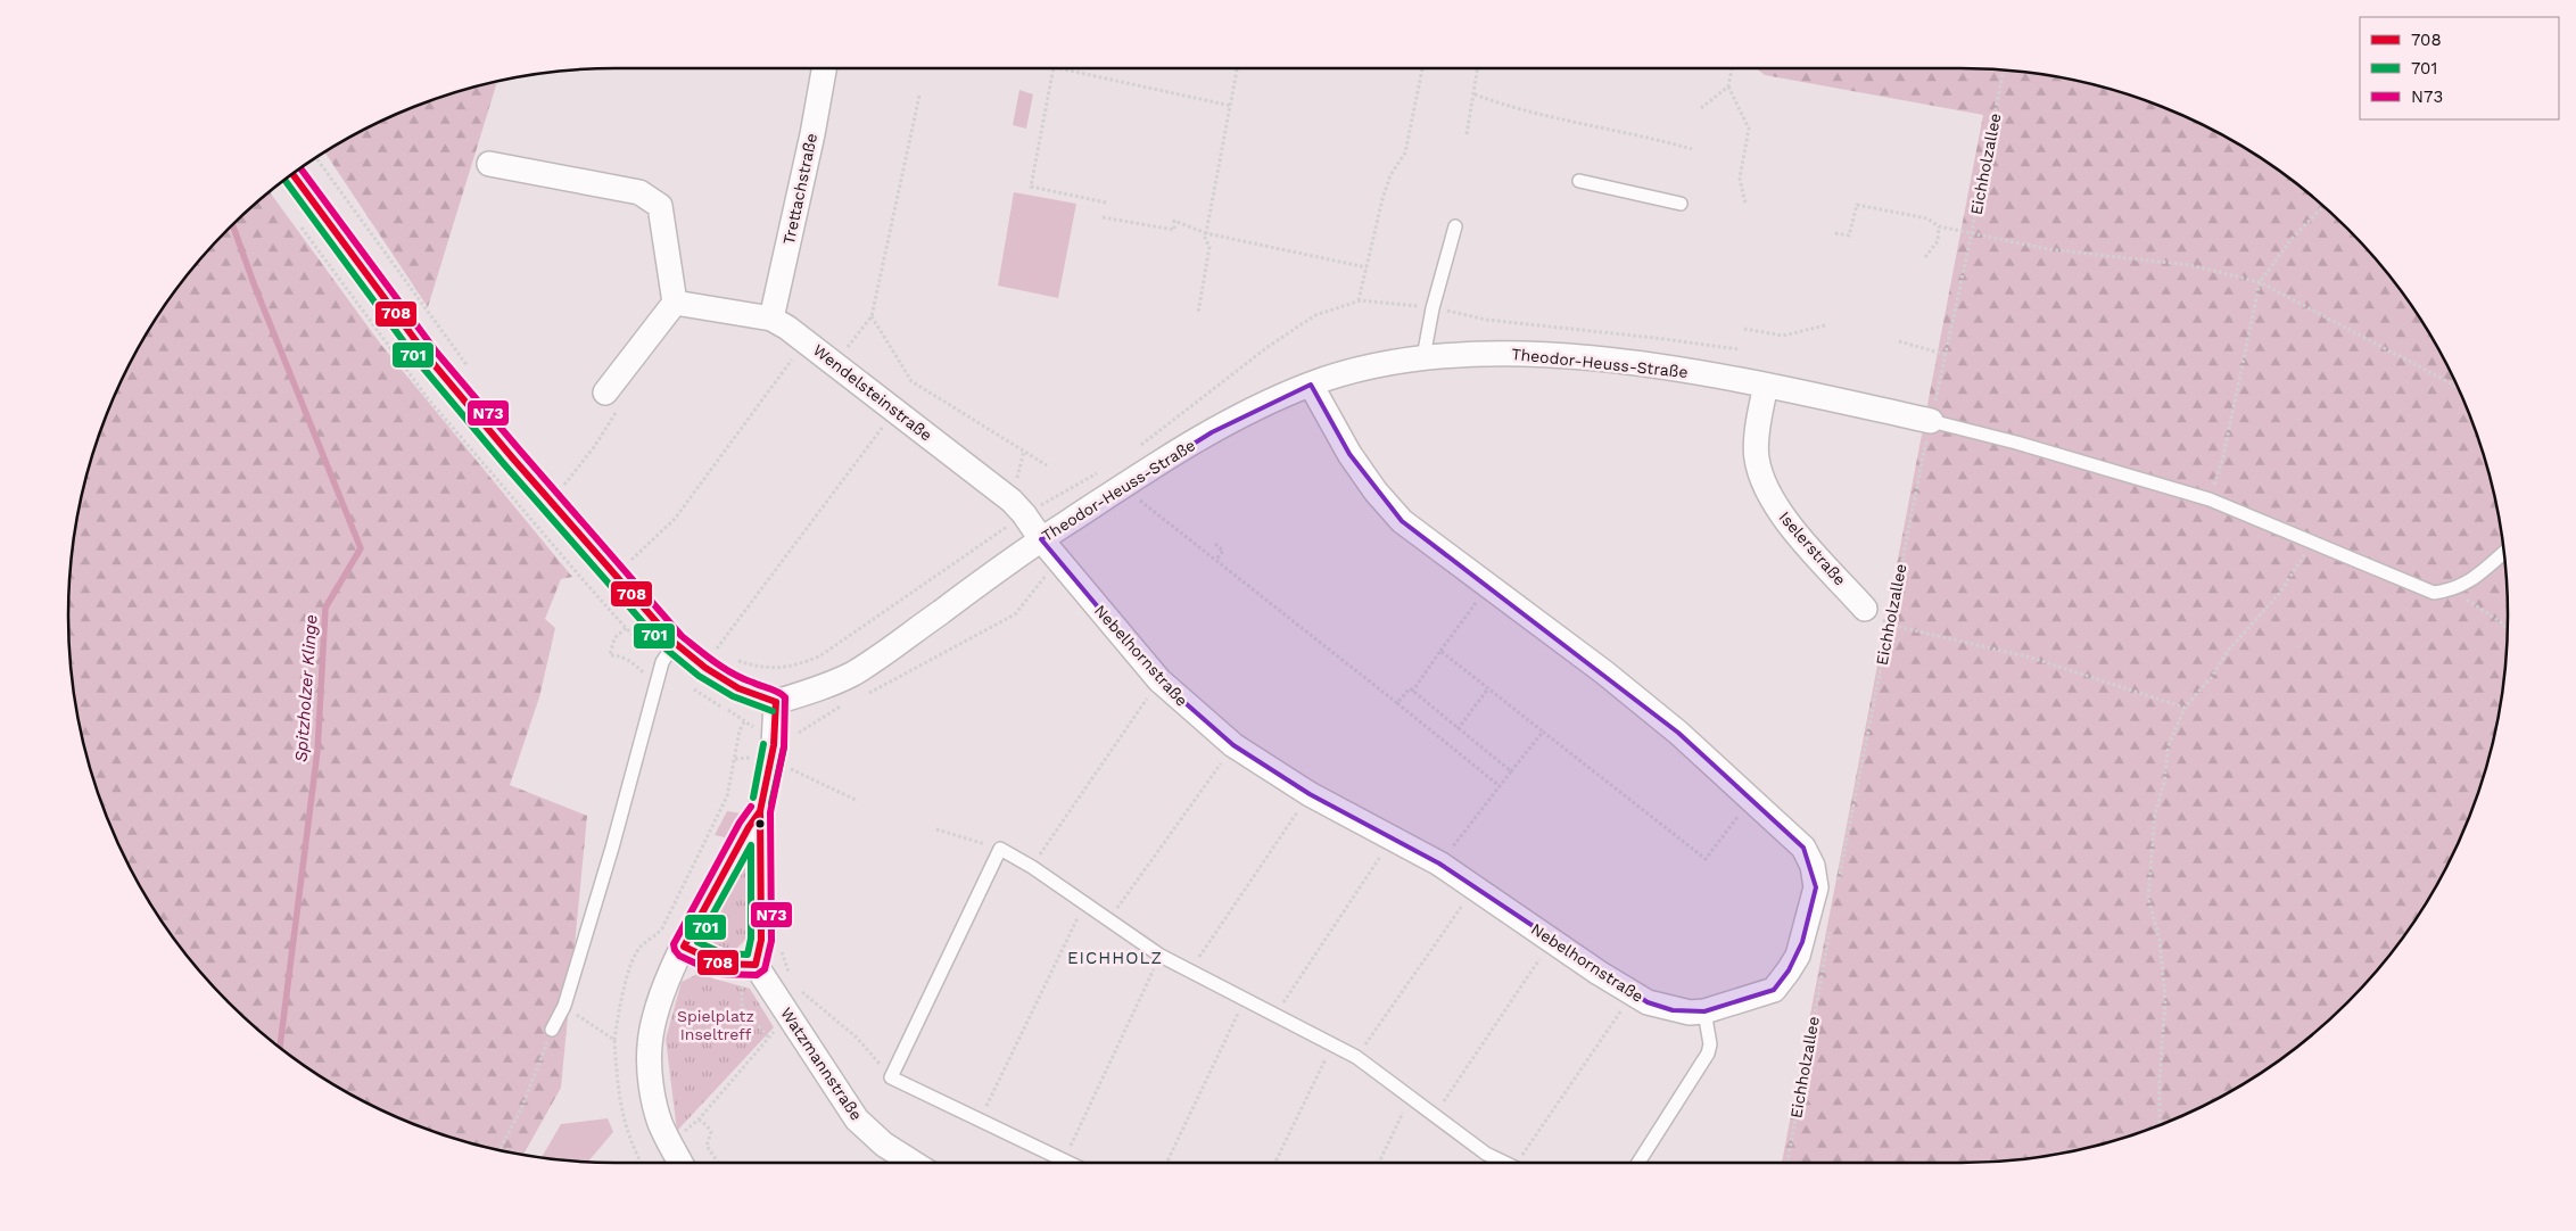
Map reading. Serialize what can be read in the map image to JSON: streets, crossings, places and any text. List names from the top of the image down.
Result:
{
  "streets": {
    "street": [
      "Trettachstraße",
      "Theodor-Heuss-Straße",
      "Wendelsteinstraße",
      "Iselerstraße",
      "Nebelhornstraße",
      "Watzmannstraße"
    ],
    "path": ["Eichholzallee"]
  },
  "crossings": [
    ["Eichholzallee", "Theodor-Heuss-Straße"],
    ["Trettachstraße", "Wendelsteinstraße"],
    ["Theodor-Heuss-Straße", "Wendelsteinstraße"],
    ["Theodor-Heuss-Straße", "Iselerstraße"],
    ["Theodor-Heuss-Straße", "Nebelhornstraße"],
    ["Wendelsteinstraße", "Nebelhornstraße"]
  ],
  "districts": ["EICHHOLZ"],
  "water": ["Spitzholzer Klinge"],
  "parks": ["Spielplatz Inseltreff"],
  "lines": ["transit line N73", "transit line 708", "transit line 701"],
  "legend": ["708", "701", "N73"]
}
